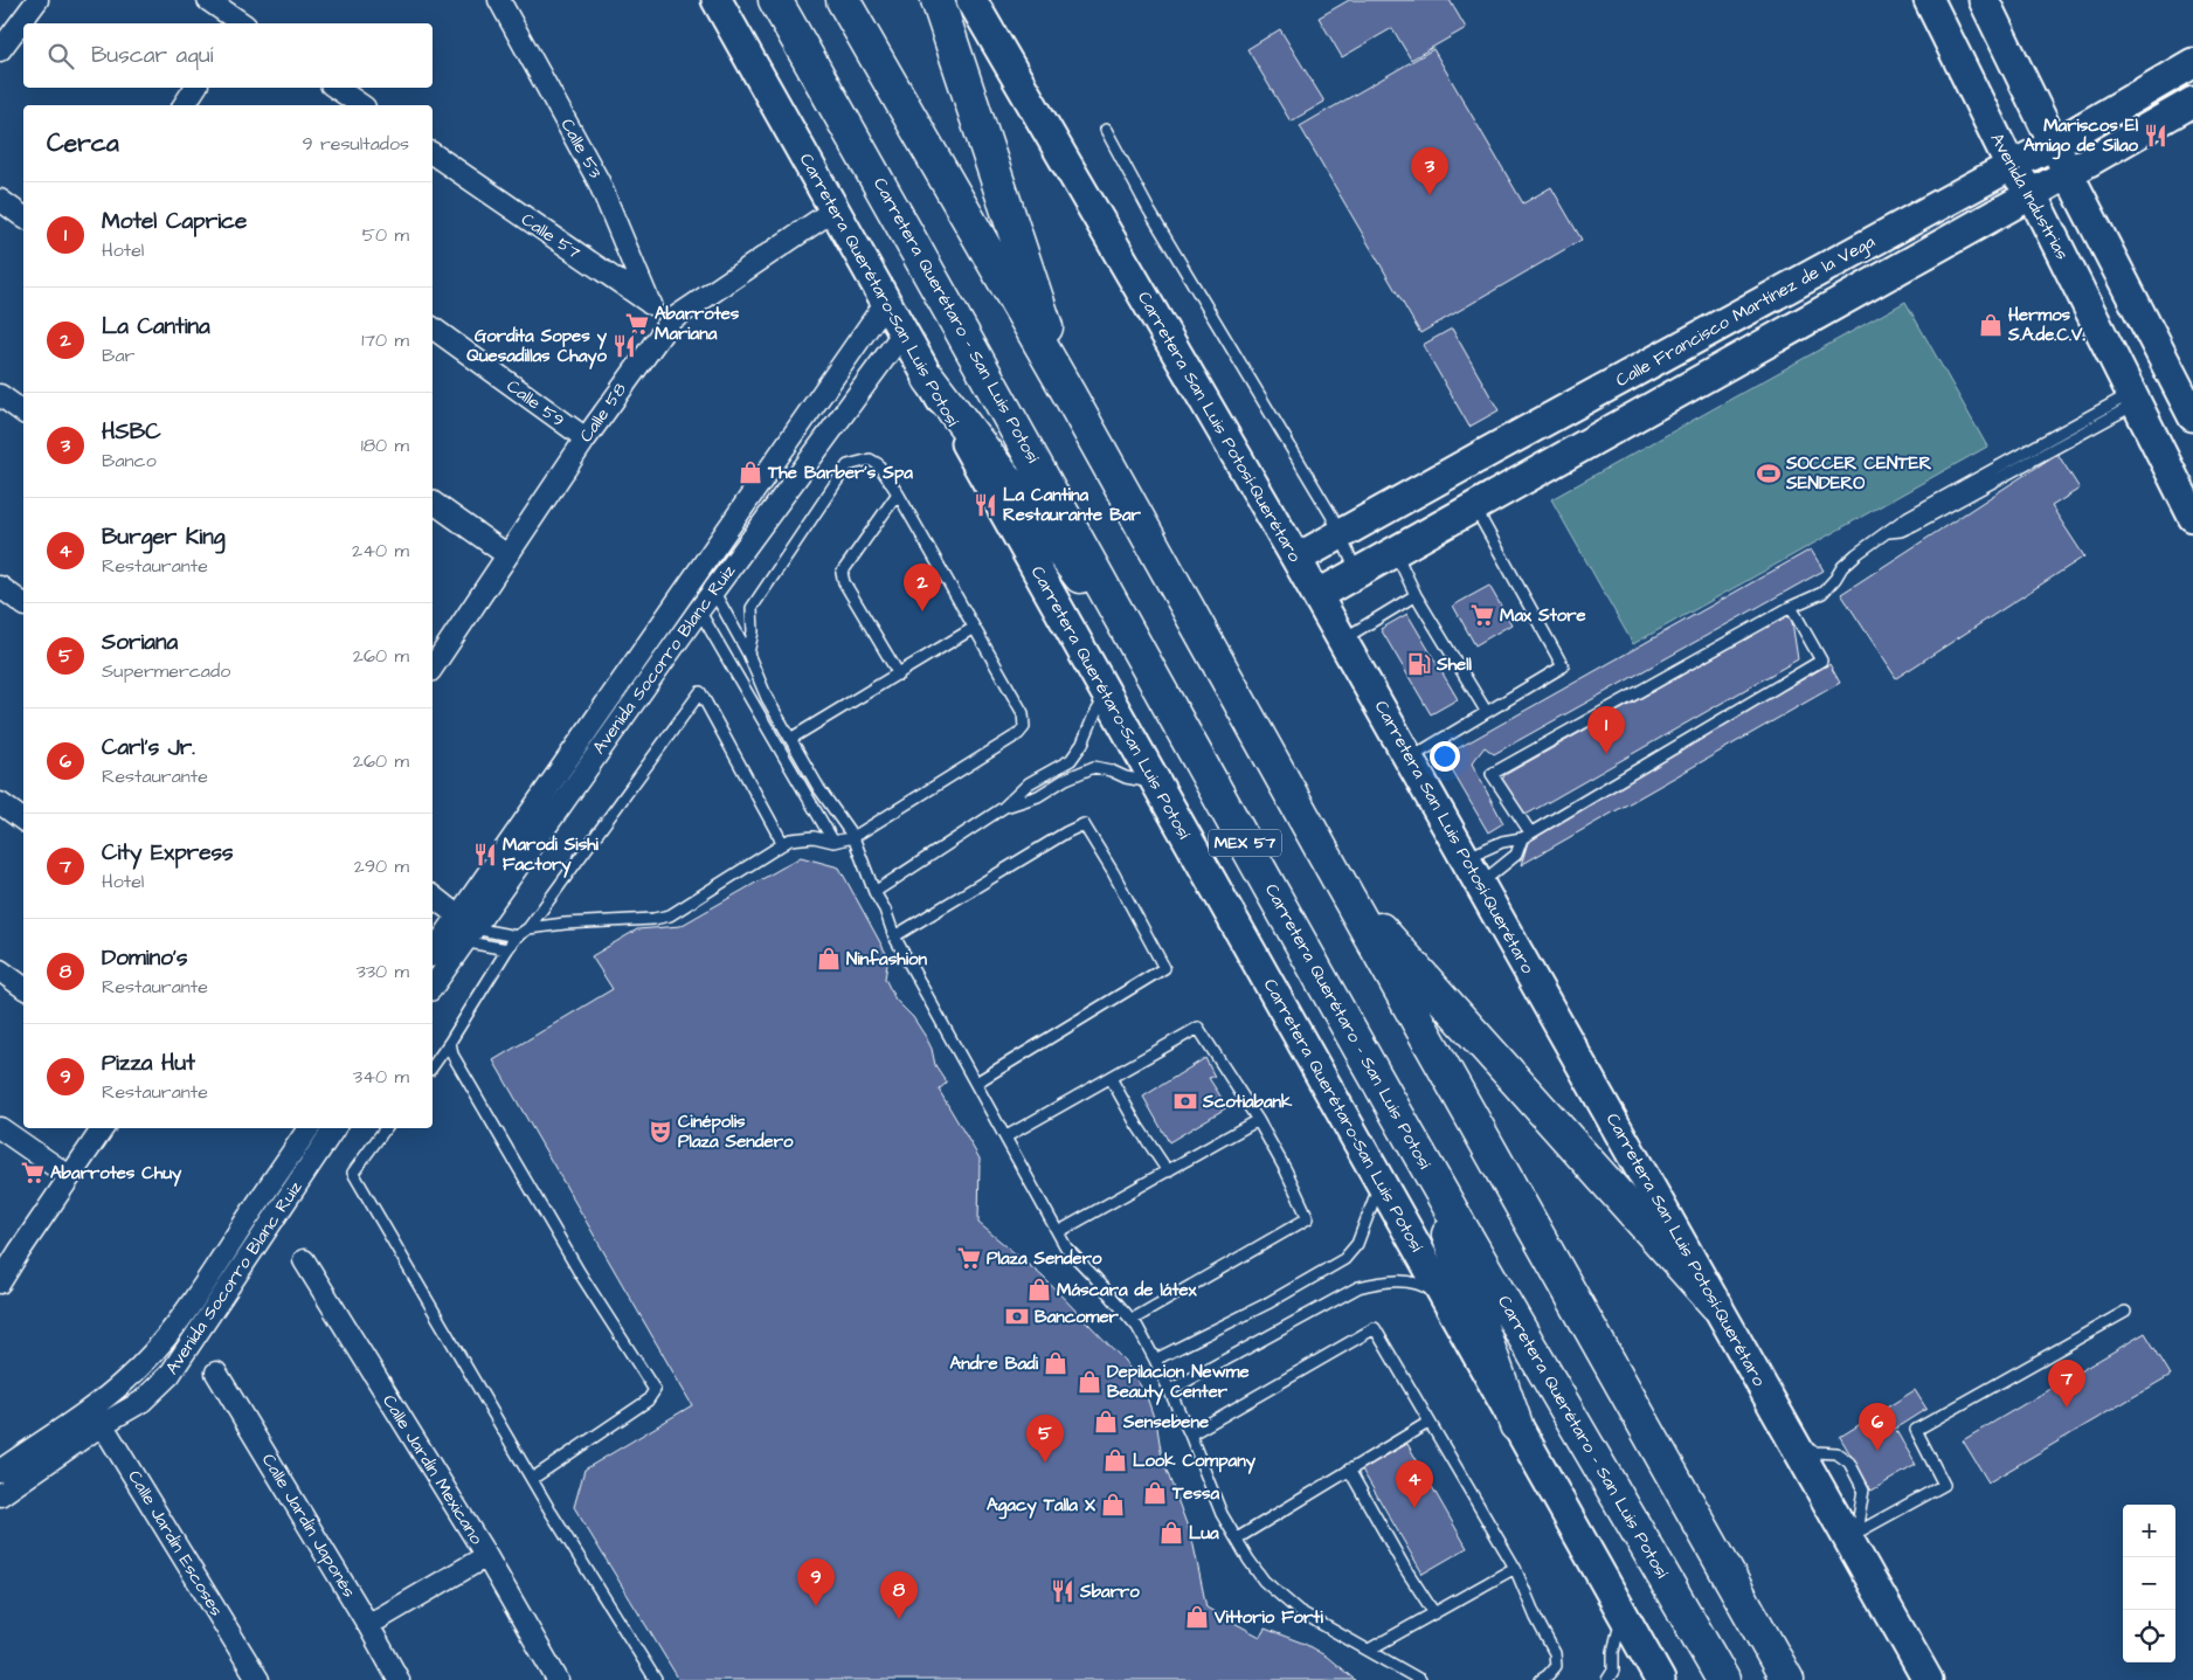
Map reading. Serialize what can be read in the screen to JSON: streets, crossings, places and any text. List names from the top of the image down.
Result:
{
  "streets": {
    "highway": ["Carretera Querétaro - San Luis Potosí", "MEX 57"],
    "main road": [
      "Avenida Industrias",
      "Carretera Querétaro-San Luis Potosí",
      "Calle Francisco Martínez de la Vega",
      "Carretera San Luis Potosí-Querétaro"
    ],
    "street": [
      "Calle 53",
      "Calle 57",
      "Calle 59",
      "Calle 58",
      "Avenida Socorro Blanc Ruiz",
      "Calle Jardín Mexicano",
      "Calle Jardín Japonés",
      "Calle Jardín Escoses"
    ]
  },
  "crossings": [
    ["Calle 53", "Calle 57"],
    ["Avenida Industrias", "Calle Francisco Martínez de la Vega"],
    ["Calle 57", "Calle 58"],
    ["Carretera Querétaro-San Luis Potosí", "Calle 58"],
    ["Carretera Querétaro-San Luis Potosí", "Avenida Socorro Blanc Ruiz"],
    ["Calle Francisco Martínez de la Vega", "Carretera San Luis Potosí-Querétaro"],
    ["Calle 59", "Calle 58"],
    ["Avenida Socorro Blanc Ruiz", "Calle Jardín Escoses"]
  ],
  "places": {
    "restaurant": [
      "Mariscos El Amigo de Silao",
      "Gordita Sopes y Quesadillas Chayo",
      "La Cantina Restaurante Bar",
      "Marodi Sishi Factory",
      "Sbarro"
    ],
    "supermarket": [
      "Abarrotes Mariana",
      "Max Store",
      "Abarrotes Chuy",
      "Plaza Sendero"
    ],
    "shop": [
      "Hermos S.A.de.C.V.",
      "The Barber's Spa",
      "Ninfashion",
      "Máscara de látex",
      "Andre Badi",
      "Depilacion Newme Beauty Center",
      "Sensebene",
      "Look Company",
      "Tessa",
      "Agacy Talla X",
      "Lua",
      "Vittorio Forti"
    ],
    "sports": ["SOCCER CENTER SENDERO"],
    "fuel station": ["Shell"],
    "bank": ["Scotiabank", "Bancomer"],
    "theatre": ["Cinépolis Plaza Sendero"]
  },
  "page": {
    "search": "Buscar aquí",
    "heading": ["Cerca", "9 resultados"],
    "pins": [
      "3",
      "2",
      "1",
      "7",
      "6",
      "5",
      "4",
      "9",
      "8"
    ],
    "list": [
      {
        "mark": "1",
        "name": "Motel Caprice",
        "note": "Hotel",
        "value": "50 m"
      },
      {
        "mark": "2",
        "name": "La Cantina",
        "note": "Bar",
        "value": "170 m"
      },
      {
        "mark": "3",
        "name": "HSBC",
        "note": "Banco",
        "value": "180 m"
      },
      {
        "mark": "4",
        "name": "Burger King",
        "note": "Restaurante",
        "value": "240 m"
      },
      {
        "mark": "5",
        "name": "Soriana",
        "note": "Supermercado",
        "value": "260 m"
      },
      {
        "mark": "6",
        "name": "Carl's Jr.",
        "note": "Restaurante",
        "value": "260 m"
      },
      {
        "mark": "7",
        "name": "City Express",
        "note": "Hotel",
        "value": "290 m"
      },
      {
        "mark": "8",
        "name": "Domino's",
        "note": "Restaurante",
        "value": "330 m"
      },
      {
        "mark": "9",
        "name": "Pizza Hut",
        "note": "Restaurante",
        "value": "340 m"
      }
    ],
    "map_buttons": ["+", "−"]
  }
}
